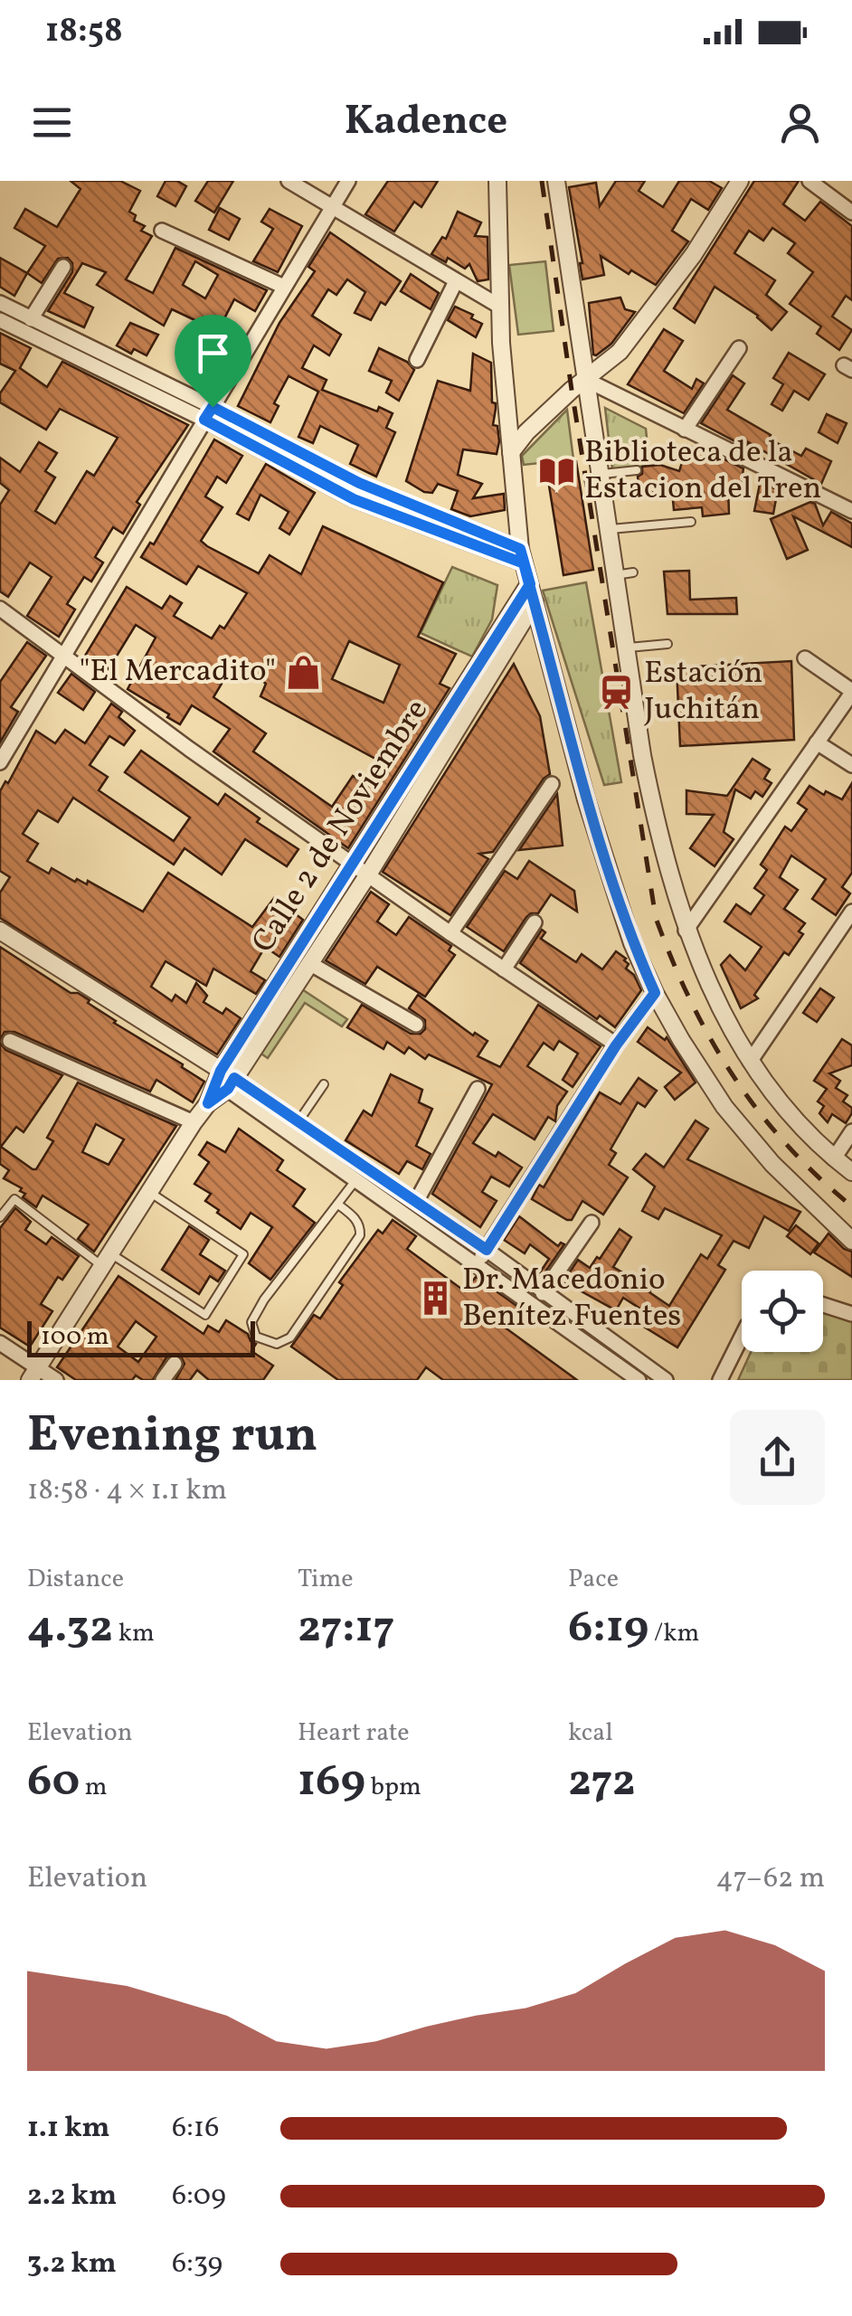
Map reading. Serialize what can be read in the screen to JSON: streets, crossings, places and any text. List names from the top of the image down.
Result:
{
  "streets": {
    "street": ["Calle 2 de Noviembre"]
  },
  "places": {
    "library": ["Biblioteca de la Estacion del Tren"],
    "shop": ["\"El Mercadito\""],
    "station": ["Estación Juchitán"],
    "building": ["Dr. Macedonio Benítez Fuentes"]
  },
  "scale_bar": "100 m",
  "page": {
    "status": "18:58",
    "header": "Kadence",
    "scale": "100 m",
    "heading": ["Evening run", "18:58 · 4 × 1.1 km"],
    "stats": [
      ["Distance", "4.32 km"],
      ["Time", "27:17"],
      ["Pace", "6:19 /km"],
      ["Elevation", "60 m"],
      ["Heart rate", "169 bpm"],
      ["kcal", "272"]
    ],
    "chart": ["Elevation", "47–62 m"],
    "list": [
      {
        "name": "1.1 km",
        "note": "6:16"
      },
      {
        "name": "2.2 km",
        "note": "6:09"
      },
      {
        "name": "3.2 km",
        "note": "6:39"
      }
    ]
  }
}
